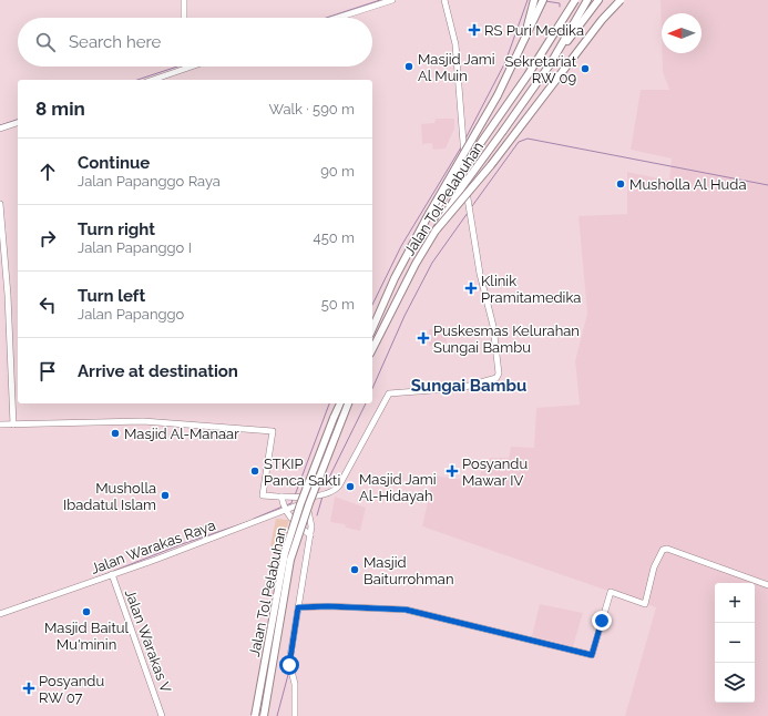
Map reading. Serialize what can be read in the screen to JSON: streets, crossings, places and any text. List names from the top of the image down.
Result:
{
  "streets": {
    "highway": ["Jalan Tol Pelabuhan"],
    "street": ["Jalan Warakas Raya", "Jalan Warakas V"]
  },
  "crossings": [
    ["Jalan Warakas Raya", "Jalan Warakas V"]
  ],
  "districts": ["Sungai Bambu"],
  "places": {
    "health": [
      "RS Puri Medika",
      "Klinik Pramitamedika",
      "Puskesmas Kelurahan Sungai Bambu",
      "Posyandu Mawar IV",
      "Posyandu RW 07"
    ],
    "other": [
      "Masjid Jami Al Muin",
      "Sekretariat RW 09",
      "Musholla Al Huda",
      "Masjid Al-Manaar",
      "STKIP Panca Sakti",
      "Masjid Jami Al-Hidayah",
      "Musholla Ibadatul Islam",
      "Masjid Baiturrohman",
      "Masjid Baitul Mu'minin"
    ]
  },
  "north": "left",
  "page": {
    "search": "Search here",
    "heading": ["8 min", "Walk · 590 m"],
    "list": [
      ["Continue", "Jalan Papanggo Raya", "90 m"],
      ["Turn right", "Jalan Papanggo I", "450 m"],
      ["Turn left", "Jalan Papanggo", "50 m"],
      "Arrive at destination"
    ],
    "map_buttons": ["+", "−"]
  }
}
